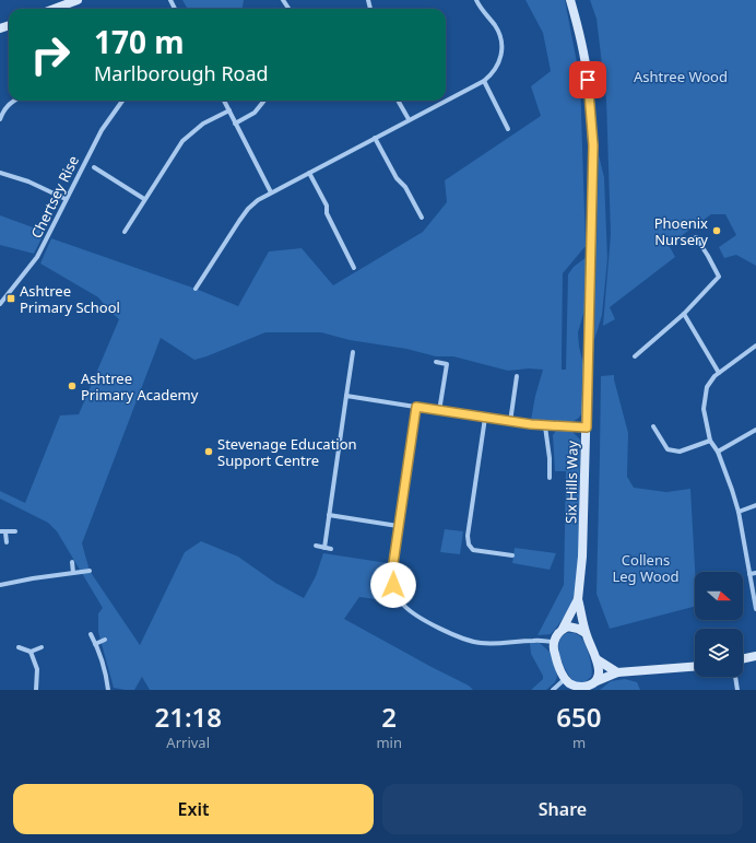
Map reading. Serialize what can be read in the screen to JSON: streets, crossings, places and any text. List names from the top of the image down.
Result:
{
  "streets": {
    "street": ["Chertsey Rise", "Six Hills Way"]
  },
  "parks": ["Ashtree Wood", "Collens Leg Wood"],
  "places": {
    "other": ["Phoenix Nursery", "Ashtree Primary Academy", "Stevenage Education Support Centre"],
    "transit": ["Ashtree Primary School"]
  },
  "north": "right",
  "page": {
    "turn": ["170 m", "Marlborough Road"],
    "eta": [
      "21:18",
      "Arrival",
      "2",
      "min",
      "650",
      "m"
    ],
    "buttons": ["Exit", "Share"]
  }
}
